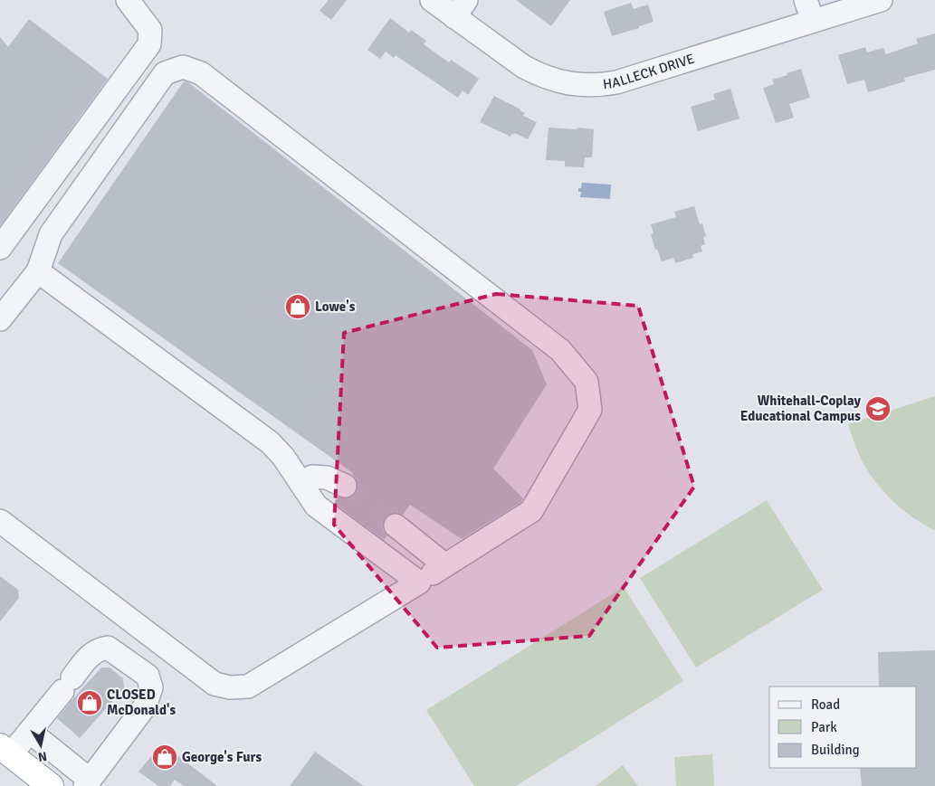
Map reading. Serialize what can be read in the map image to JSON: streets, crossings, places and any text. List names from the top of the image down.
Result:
{
  "streets": {
    "street": ["HALLECK DRIVE"]
  },
  "places": {
    "shop": ["Lowe's", "CLOSED McDonald's", "George's Furs"],
    "school or university": ["Whitehall-Coplay Educational Campus"]
  },
  "legend": ["Road", "Park", "Building"],
  "north": "bottom"
}
